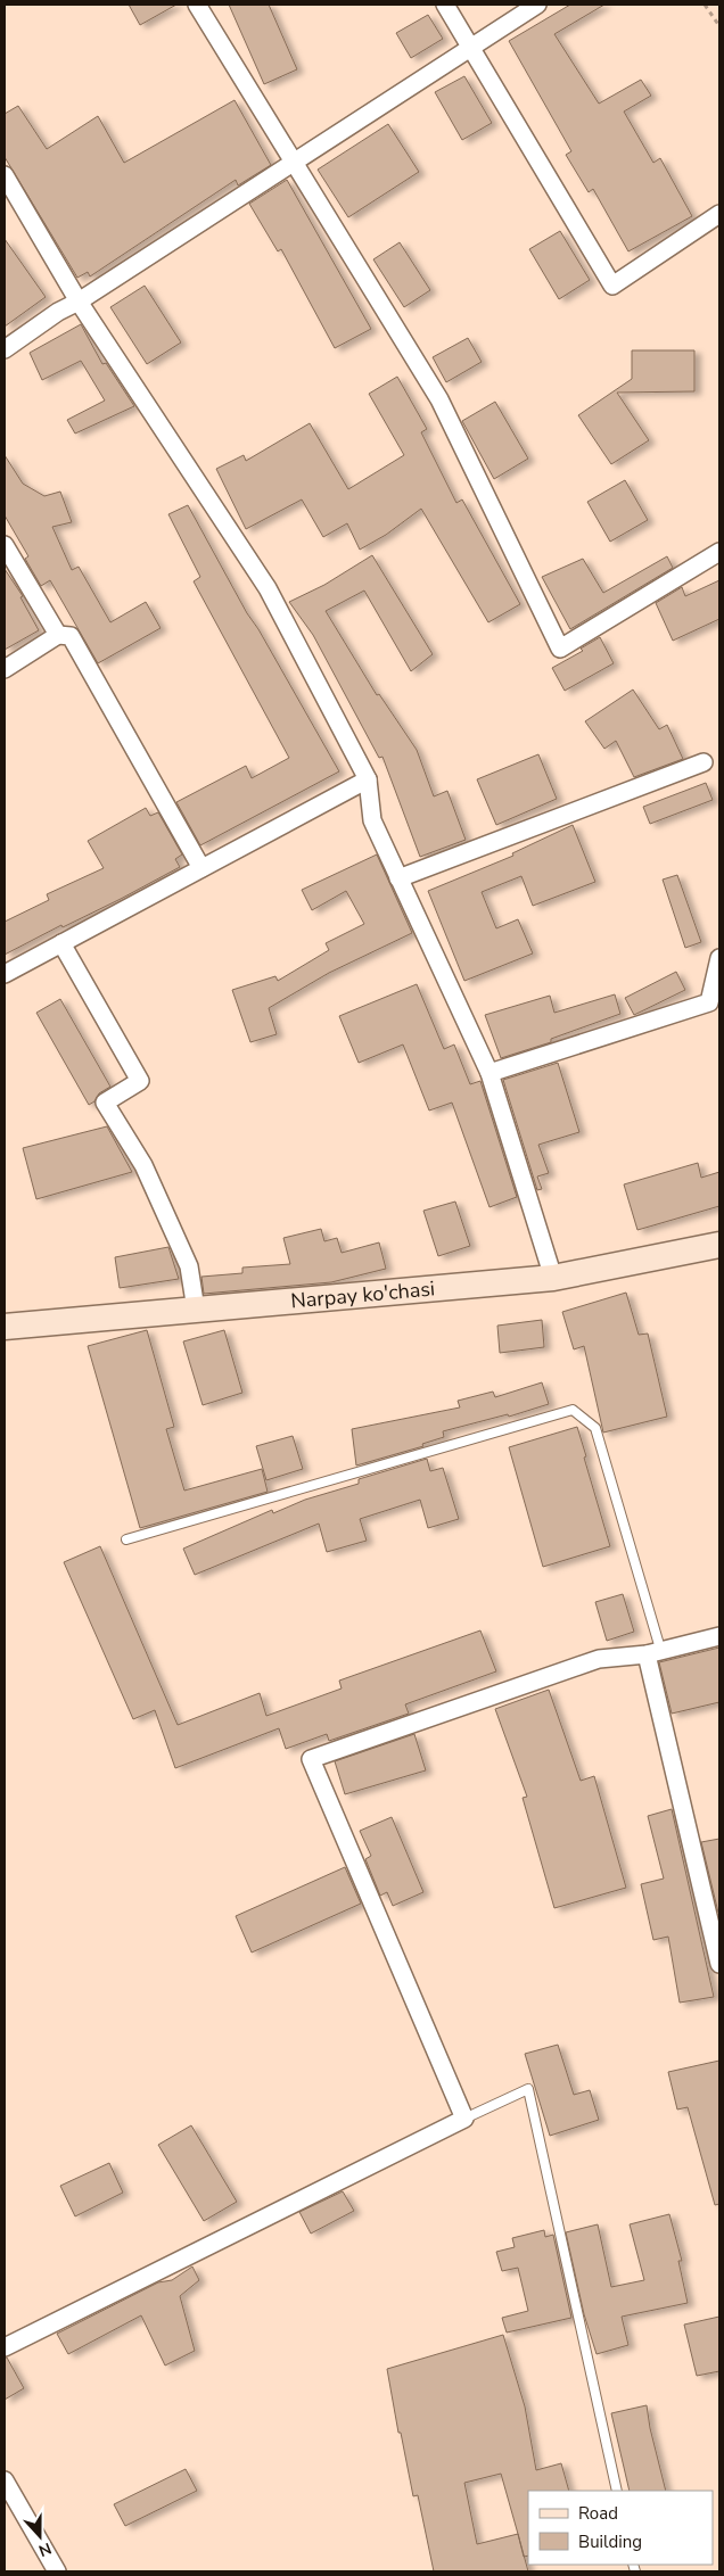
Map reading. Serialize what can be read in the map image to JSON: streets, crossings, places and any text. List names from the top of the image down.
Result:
{
  "streets": {
    "main road": ["Narpay ko'chasi"]
  },
  "legend": ["Road", "Building"],
  "north": "bottom"
}
